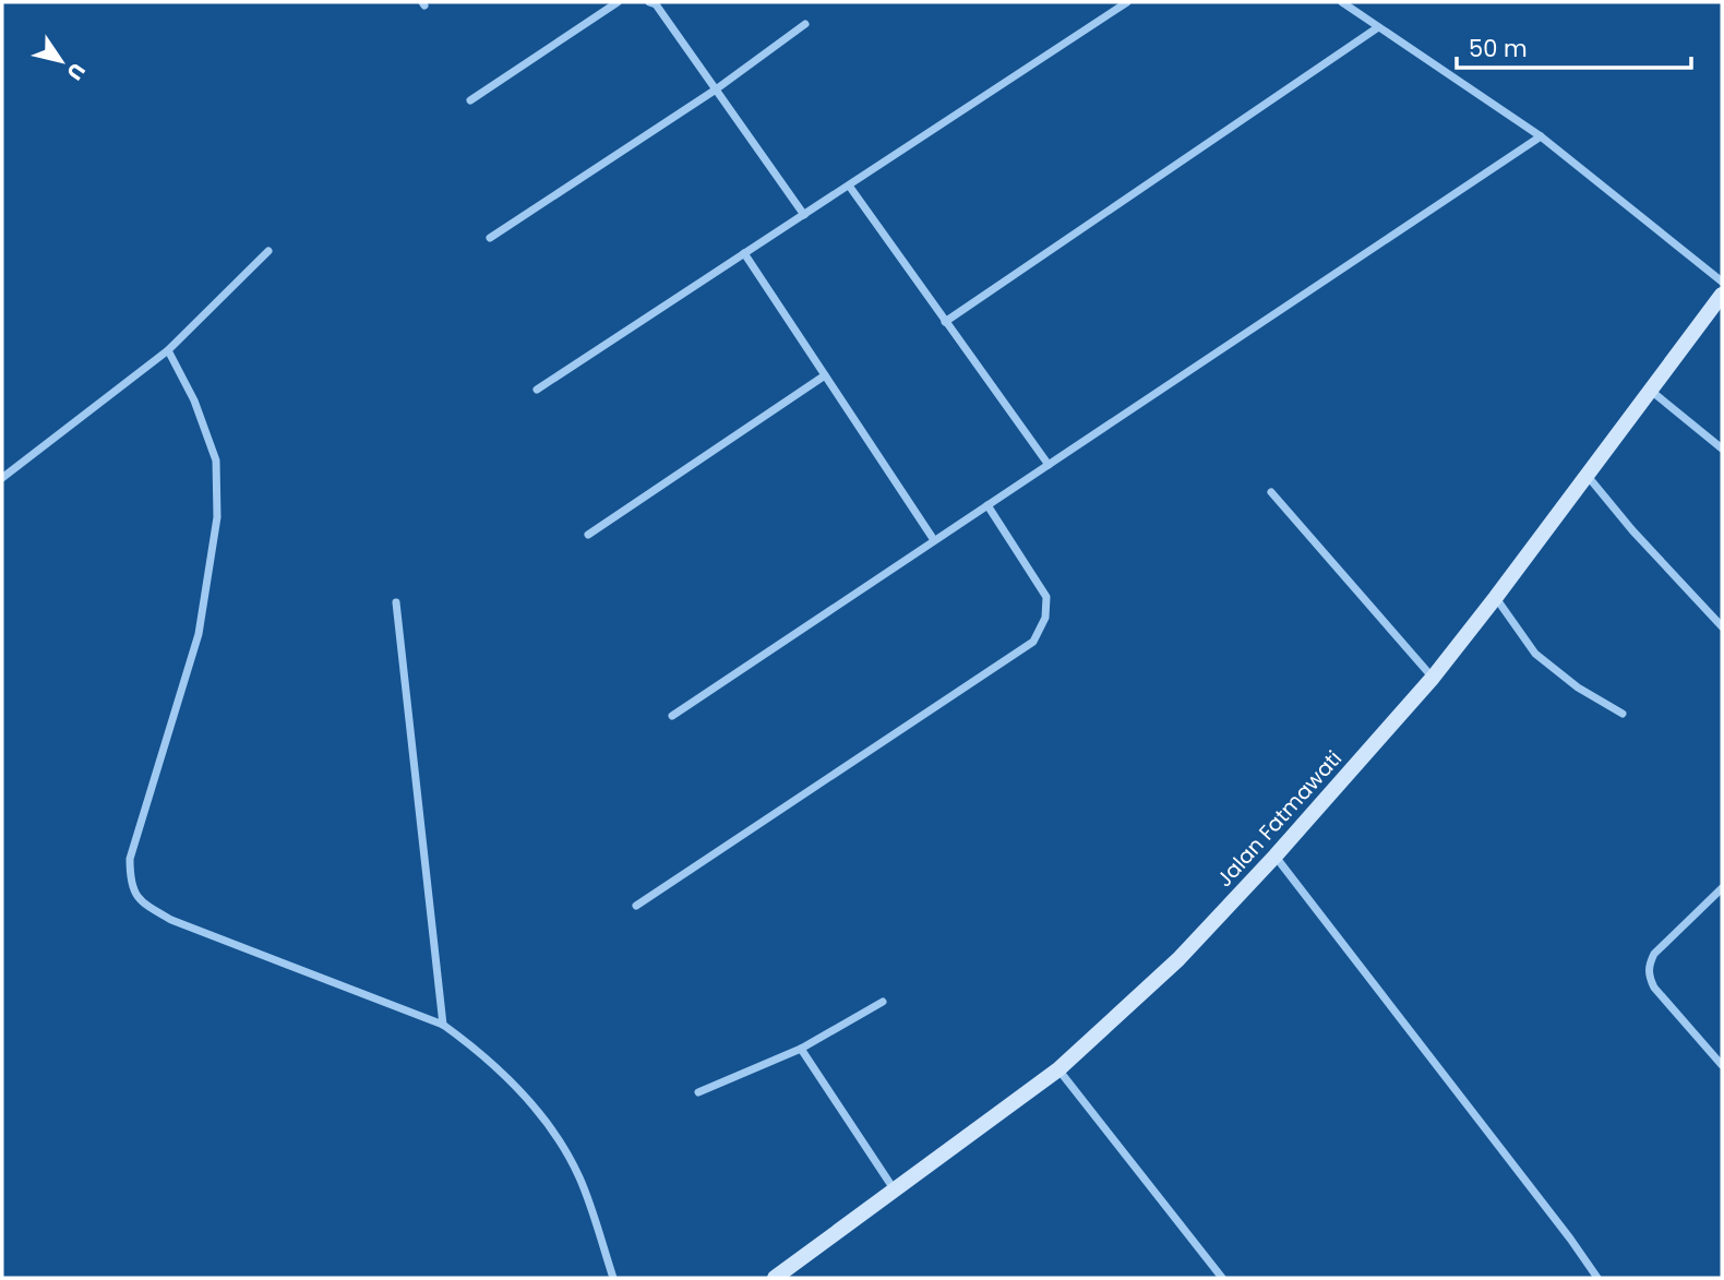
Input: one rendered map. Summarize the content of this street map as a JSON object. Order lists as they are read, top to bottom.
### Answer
{
  "streets": {
    "street": ["Jalan Fatmawati"]
  },
  "scale_bar": "50 m",
  "north": "bottom right"
}
